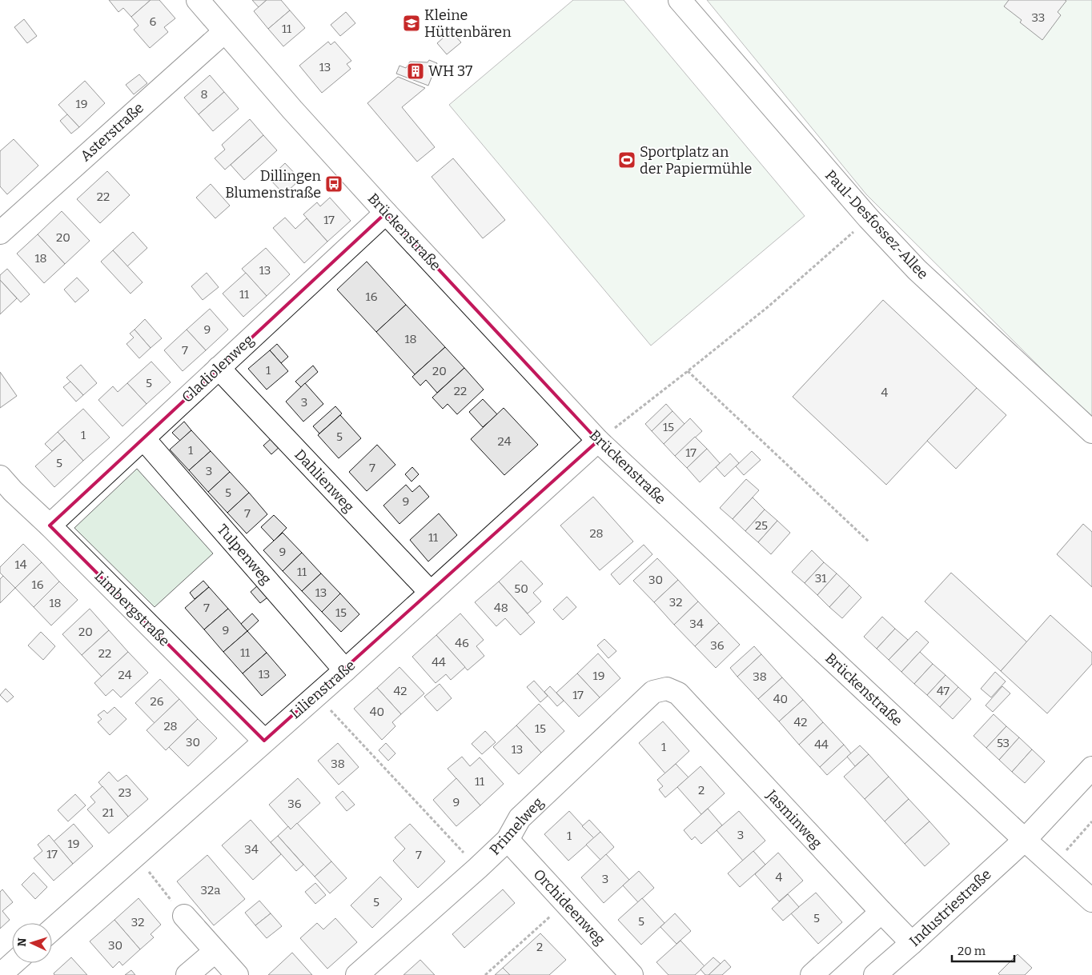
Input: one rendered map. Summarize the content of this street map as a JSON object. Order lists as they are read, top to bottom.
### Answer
{
  "streets": {
    "street": [
      "Asterstraße",
      "Paul-Desfossez-Allee",
      "Brückenstraße",
      "Gladiolenweg",
      "Dahlienweg",
      "Tulpenweg",
      "Limbergstraße",
      "Lilienstraße",
      "Jasminweg",
      "Primelweg",
      "Orchideenweg",
      "Industriestraße"
    ]
  },
  "crossings": [
    ["Asterstraße", "Brückenstraße"],
    ["Brückenstraße", "Gladiolenweg"],
    ["Brückenstraße", "Lilienstraße"],
    ["Brückenstraße", "Industriestraße"],
    ["Gladiolenweg", "Dahlienweg"],
    ["Gladiolenweg", "Tulpenweg"],
    ["Gladiolenweg", "Limbergstraße"],
    ["Dahlienweg", "Lilienstraße"],
    ["Tulpenweg", "Lilienstraße"],
    ["Limbergstraße", "Lilienstraße"],
    ["Jasminweg", "Primelweg"],
    ["Jasminweg", "Industriestraße"],
    ["Primelweg", "Orchideenweg"]
  ],
  "places": {
    "school or university": ["Kleine Hüttenbären"],
    "building": ["WH 37"],
    "sports": ["Sportplatz an der Papiermühle"],
    "bus stop": ["Dillingen Blumenstraße"]
  },
  "house_numbers": [
    "33",
    "6",
    "11",
    "13",
    "8",
    "19",
    "22",
    "17",
    "20",
    "18",
    "13",
    "11",
    "16",
    "9",
    "18",
    "7",
    "1",
    "20",
    "5",
    "22",
    "4",
    "3",
    "15",
    "1",
    "5",
    "24",
    "1",
    "17",
    "5",
    "7",
    "3",
    "5",
    "9",
    "7",
    "25",
    "28",
    "11",
    "9",
    "14",
    "11",
    "31",
    "30",
    "16",
    "50",
    "13",
    "32",
    "18",
    "7",
    "48",
    "15",
    "34",
    "9",
    "20",
    "46",
    "36",
    "11",
    "22",
    "44",
    "13",
    "24",
    "19",
    "38",
    "42",
    "47",
    "17",
    "40",
    "26",
    "40",
    "42",
    "28",
    "15",
    "30",
    "53",
    "44",
    "1",
    "13",
    "38",
    "11",
    "2",
    "23",
    "9",
    "36",
    "21",
    "3",
    "1",
    "19",
    "34",
    "17",
    "7",
    "4",
    "3",
    "32a",
    "5",
    "5",
    "5",
    "32",
    "30",
    "2"
  ],
  "scale_bar": "20 m",
  "north": "left"
}
